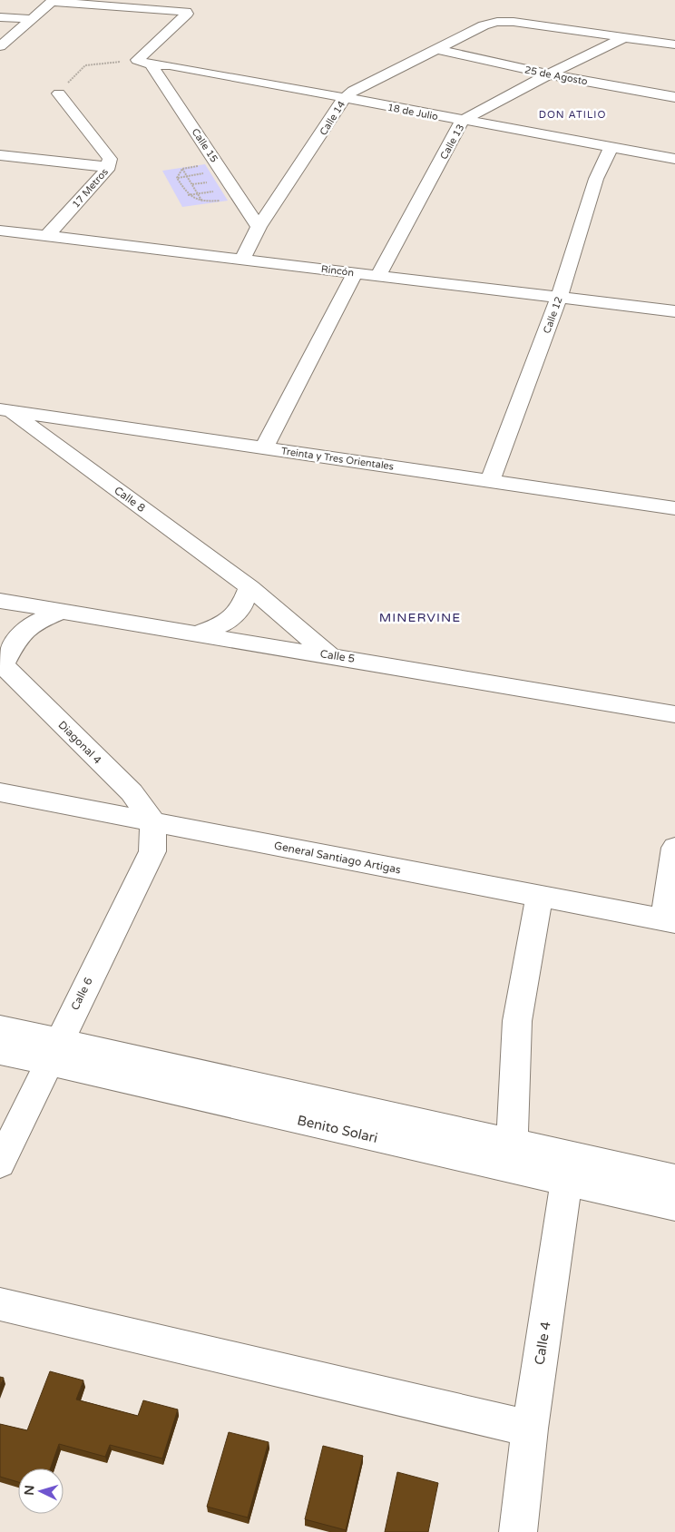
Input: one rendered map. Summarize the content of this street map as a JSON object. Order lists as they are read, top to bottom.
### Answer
{
  "streets": {
    "street": [
      "25 de Agosto",
      "18 de Julio",
      "Calle 14",
      "Calle 13",
      "Calle 15",
      "17 Metros",
      "Rincón",
      "Calle 12",
      "Treinta y Tres Orientales",
      "Calle 8",
      "Calle 5",
      "Diagonal 4",
      "General Santiago Artigas",
      "Calle 6",
      "Benito Solari",
      "Calle 4"
    ]
  },
  "crossings": [
    ["25 de Agosto", "Calle 14"],
    ["25 de Agosto", "Calle 13"],
    ["18 de Julio", "Calle 14"],
    ["18 de Julio", "Calle 13"],
    ["18 de Julio", "Calle 15"],
    ["18 de Julio", "Calle 12"],
    ["Calle 14", "Calle 13"],
    ["Calle 14", "Calle 15"],
    ["Calle 14", "Rincón"],
    ["Calle 13", "Rincón"],
    ["17 Metros", "Rincón"],
    ["Rincón", "Calle 12"],
    ["Calle 12", "Treinta y Tres Orientales"],
    ["Treinta y Tres Orientales", "Calle 8"],
    ["Calle 8", "Calle 5"],
    ["Calle 5", "Diagonal 4"],
    ["Diagonal 4", "General Santiago Artigas"],
    ["Diagonal 4", "Calle 6"],
    ["General Santiago Artigas", "Calle 6"],
    ["Calle 6", "Benito Solari"],
    ["Benito Solari", "Calle 4"]
  ],
  "districts": ["DON ATILIO", "MINERVINE"],
  "north": "left"
}
